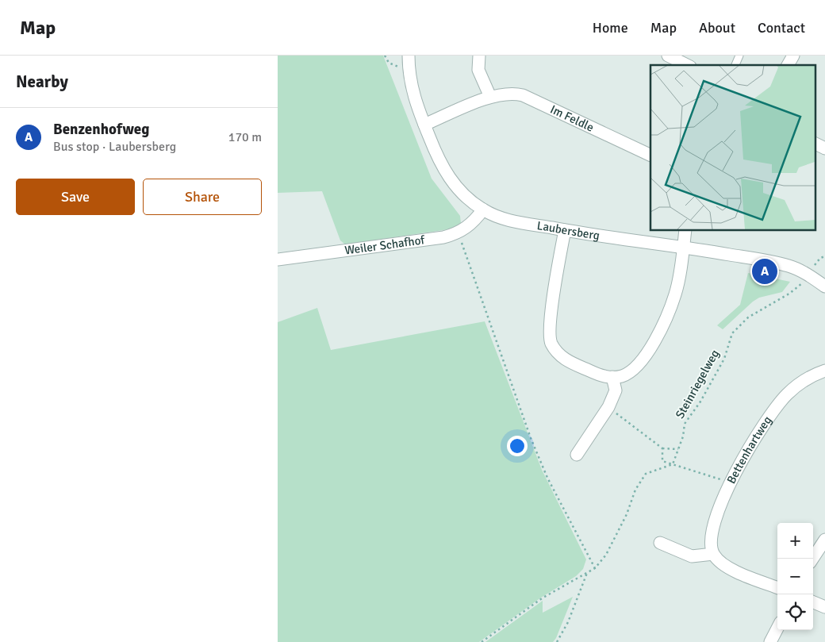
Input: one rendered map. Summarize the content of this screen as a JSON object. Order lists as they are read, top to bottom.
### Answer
{
  "streets": {
    "street": [
      "Im Feldle",
      "Laubersberg",
      "Weiler Schafhof",
      "Bettenhartweg"
    ],
    "path": ["Steinriegelweg"]
  },
  "crossings": [
    ["Im Feldle", "Laubersberg"],
    ["Laubersberg", "Weiler Schafhof"],
    ["Laubersberg", "Steinriegelweg"]
  ],
  "page": {
    "header": "Map",
    "nav": [
      "Home",
      "Map",
      "About",
      "Contact"
    ],
    "heading": "Nearby",
    "list": [
      {
        "mark": "A",
        "name": "Benzenhofweg",
        "note": "Bus stop · Laubersberg",
        "value": "170 m"
      }
    ],
    "buttons": ["Save", "Share"],
    "pins": "A",
    "map_buttons": ["+", "−"]
  }
}
